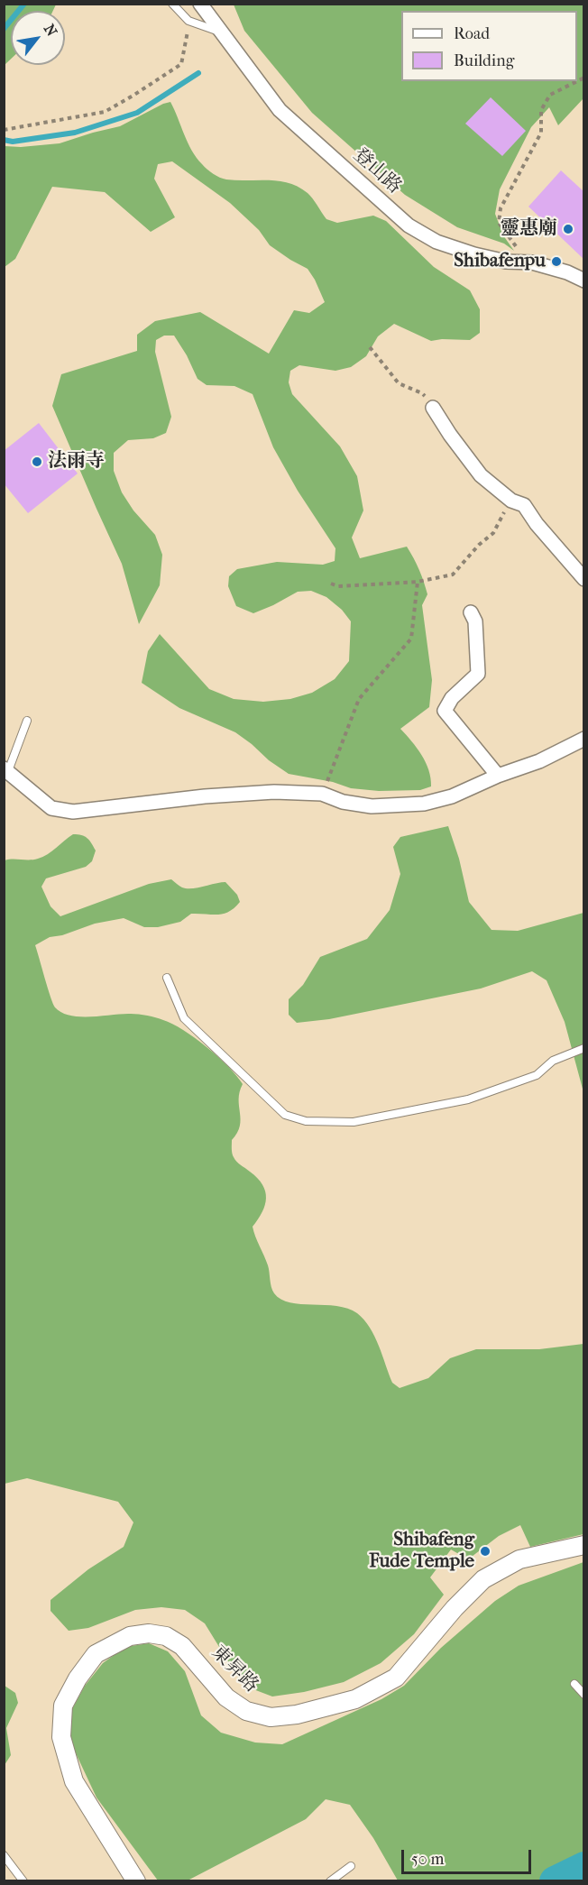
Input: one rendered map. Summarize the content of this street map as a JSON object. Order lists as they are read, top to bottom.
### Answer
{
  "streets": {
    "street": ["登山路", "東昇路"]
  },
  "places": [
    "靈惠廟",
    "Shibafenpu",
    "法雨寺",
    "Shibafeng Fude Temple"
  ],
  "legend": ["Road", "Building"],
  "scale_bar": "50 m",
  "north": "top right"
}
